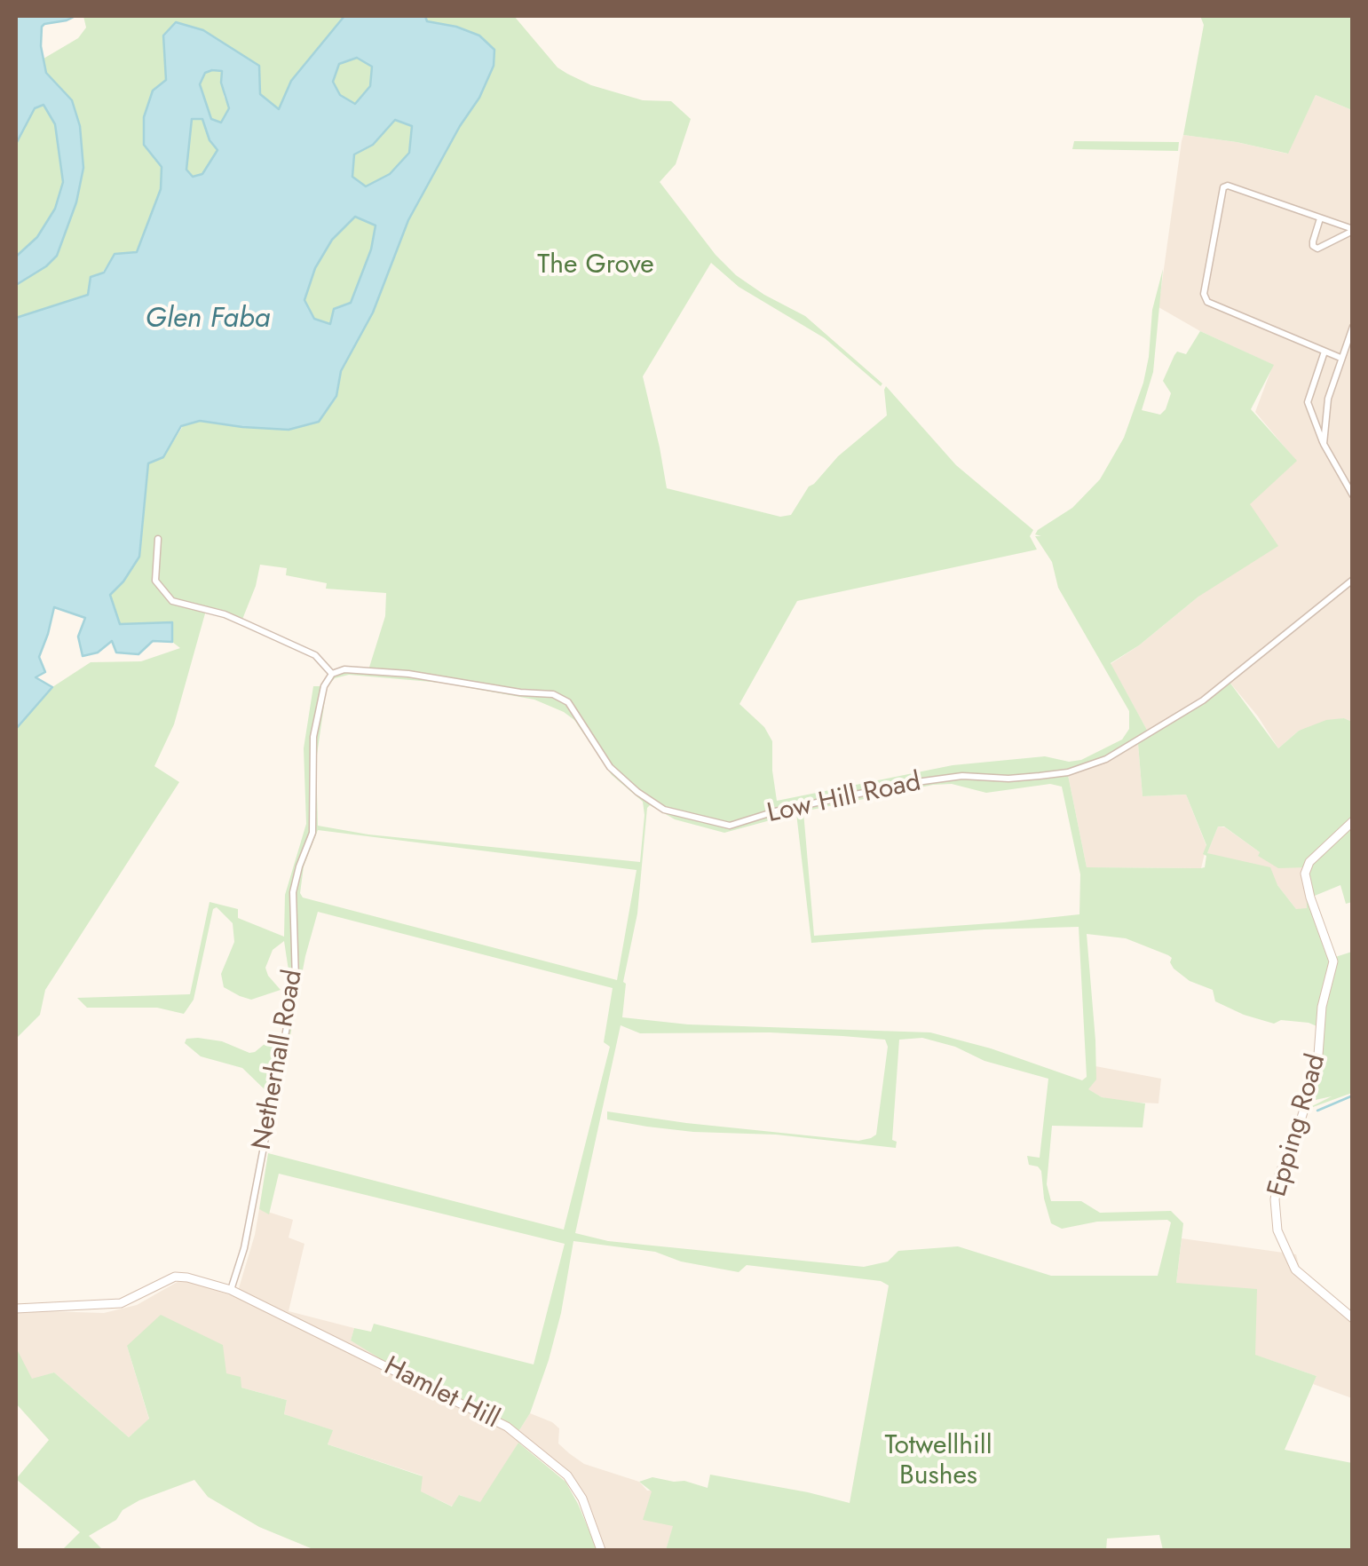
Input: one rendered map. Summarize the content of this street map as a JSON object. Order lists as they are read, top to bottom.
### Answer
{
  "streets": {
    "street": [
      "Low Hill Road",
      "Netherhall Road",
      "Epping Road",
      "Hamlet Hill"
    ]
  },
  "crossings": [
    ["Low Hill Road", "Netherhall Road"],
    ["Netherhall Road", "Hamlet Hill"]
  ],
  "water": ["Glen Faba"],
  "parks": ["The Grove", "Totwellhill Bushes"]
}
